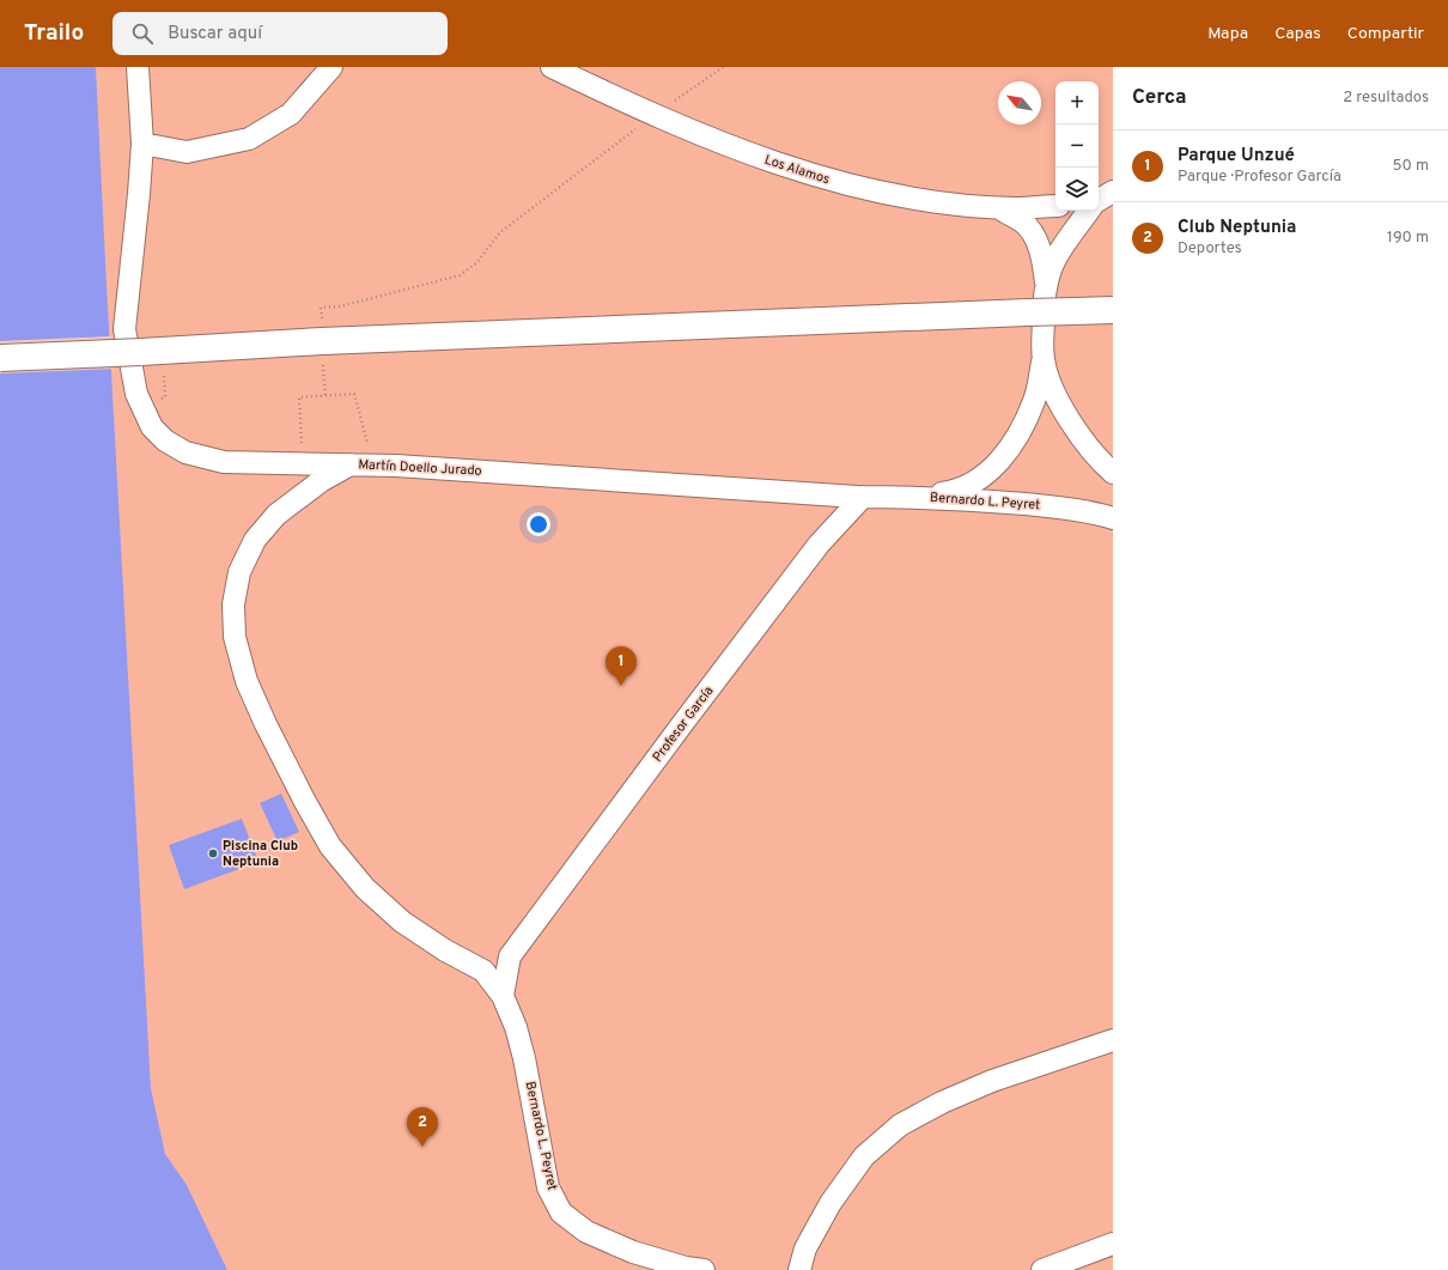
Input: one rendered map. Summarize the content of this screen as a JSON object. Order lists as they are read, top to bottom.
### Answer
{
  "streets": {
    "street": [
      "Los Alamos",
      "Martín Doello Jurado",
      "Bernardo L. Peyret",
      "Profesor García"
    ]
  },
  "crossings": [
    ["Martín Doello Jurado", "Bernardo L. Peyret"],
    ["Martín Doello Jurado", "Profesor García"],
    ["Bernardo L. Peyret", "Profesor García"]
  ],
  "places": ["Piscina Club Neptunia"],
  "north": "top left",
  "page": {
    "header": "Trailo",
    "search": "Buscar aquí",
    "nav": ["Mapa", "Capas", "Compartir"],
    "heading": ["Cerca", "2 resultados"],
    "map_buttons": ["+", "−"],
    "list": [
      {
        "mark": "1",
        "name": "Parque Unzué",
        "note": "Parque · Profesor García",
        "value": "50 m"
      },
      {
        "mark": "2",
        "name": "Club Neptunia",
        "note": "Deportes",
        "value": "190 m"
      }
    ],
    "pins": ["1", "2"]
  }
}
